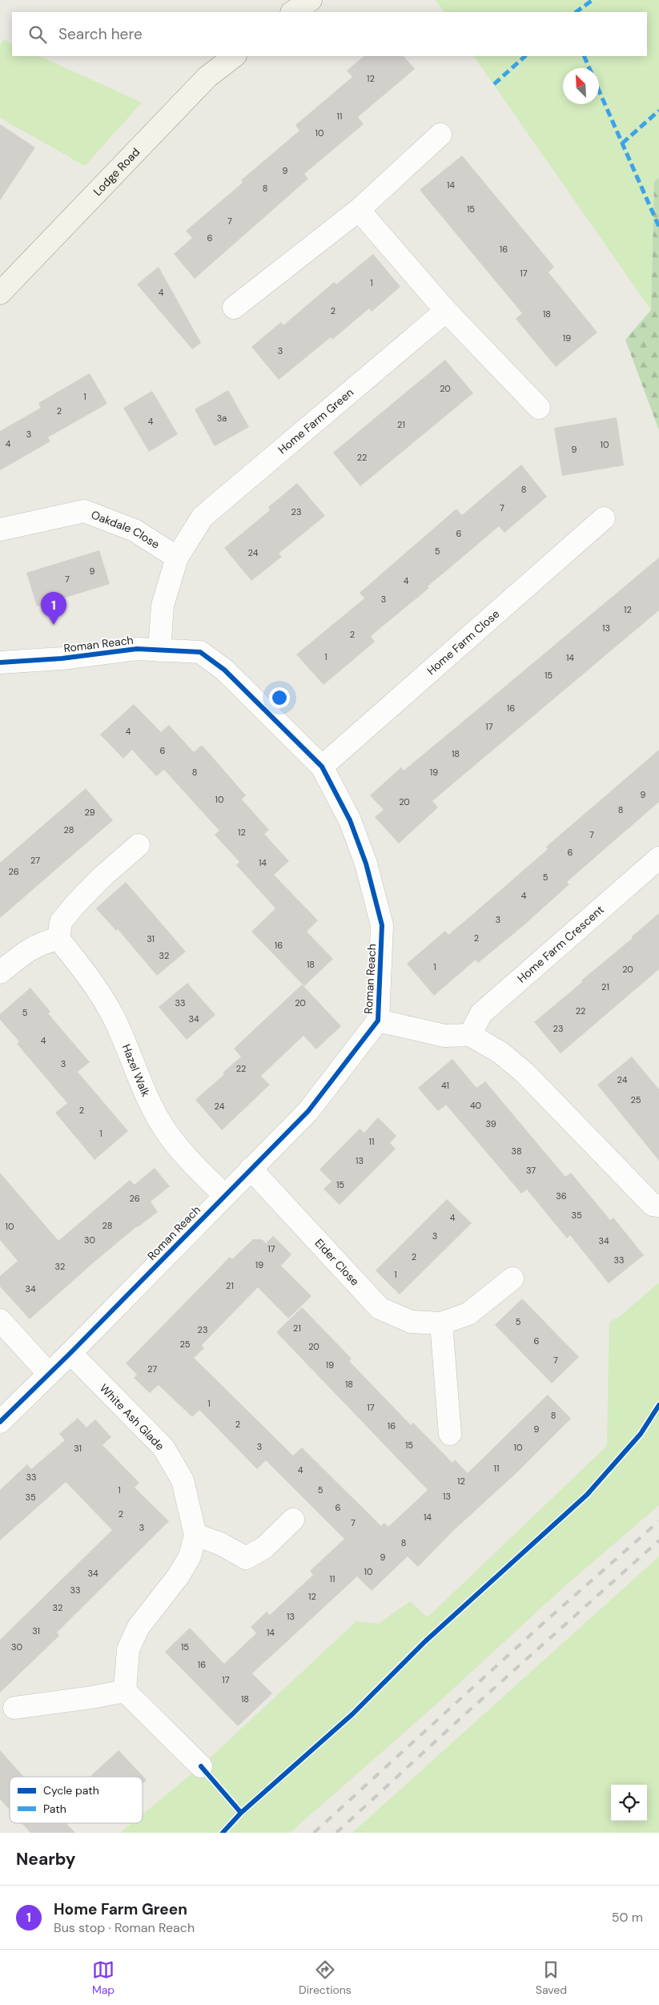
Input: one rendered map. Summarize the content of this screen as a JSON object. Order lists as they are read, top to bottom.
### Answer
{
  "streets": {
    "street": [
      "Lodge Road",
      "Home Farm Green",
      "Oakdale Close",
      "Home Farm Close",
      "Roman Reach",
      "Home Farm Crescent",
      "Hazel Walk",
      "Elder Close",
      "White Ash Glade"
    ]
  },
  "crossings": [
    ["Home Farm Green", "Oakdale Close"],
    ["Home Farm Green", "Roman Reach"],
    ["Home Farm Close", "Roman Reach"],
    ["Roman Reach", "Hazel Walk"],
    ["Roman Reach", "Elder Close"],
    ["Roman Reach", "White Ash Glade"]
  ],
  "house_numbers": [
    "12",
    "11",
    "10",
    "9",
    "14",
    "8",
    "15",
    "7",
    "6",
    "16",
    "17",
    "1",
    "4",
    "2",
    "18",
    "19",
    "3",
    "20",
    "1",
    "2",
    "3a",
    "4",
    "21",
    "3",
    "4",
    "10",
    "9",
    "22",
    "8",
    "7",
    "23",
    "6",
    "5",
    "24",
    "9",
    "7",
    "4",
    "3",
    "12",
    "13",
    "2",
    "1",
    "14",
    "15",
    "16",
    "17",
    "4",
    "6",
    "18",
    "8",
    "19",
    "9",
    "10",
    "20",
    "8",
    "29",
    "28",
    "12",
    "7",
    "6",
    "27",
    "14",
    "26",
    "5",
    "4",
    "3",
    "2",
    "31",
    "16",
    "32",
    "18",
    "1",
    "20",
    "21",
    "33",
    "20",
    "22",
    "5",
    "34",
    "23",
    "4",
    "3",
    "22",
    "24",
    "41",
    "25",
    "40",
    "24",
    "2",
    "39",
    "1",
    "11",
    "38",
    "13",
    "37",
    "15",
    "36",
    "26",
    "35",
    "4",
    "28",
    "10",
    "3",
    "30",
    "34",
    "17",
    "2",
    "33",
    "19",
    "32",
    "1",
    "21",
    "34",
    "5",
    "21",
    "23",
    "6",
    "25",
    "20",
    "7",
    "19",
    "27",
    "18",
    "1",
    "17",
    "8",
    "2",
    "16",
    "9",
    "15",
    "3",
    "10",
    "31",
    "11",
    "4",
    "33",
    "12",
    "1",
    "5",
    "13",
    "35",
    "6",
    "2",
    "14",
    "7",
    "3",
    "8",
    "9",
    "10",
    "34",
    "11",
    "33",
    "12",
    "32",
    "13",
    "31",
    "14",
    "30",
    "15",
    "16",
    "17",
    "18"
  ],
  "legend": ["Cycle path", "Path"],
  "north": "top left",
  "page": {
    "search": "Search here",
    "pins": "1",
    "heading": "Nearby",
    "list": [
      {
        "mark": "1",
        "name": "Home Farm Green",
        "note": "Bus stop · Roman Reach",
        "value": "50 m"
      }
    ],
    "nav": ["Map", "Directions", "Saved"]
  }
}
